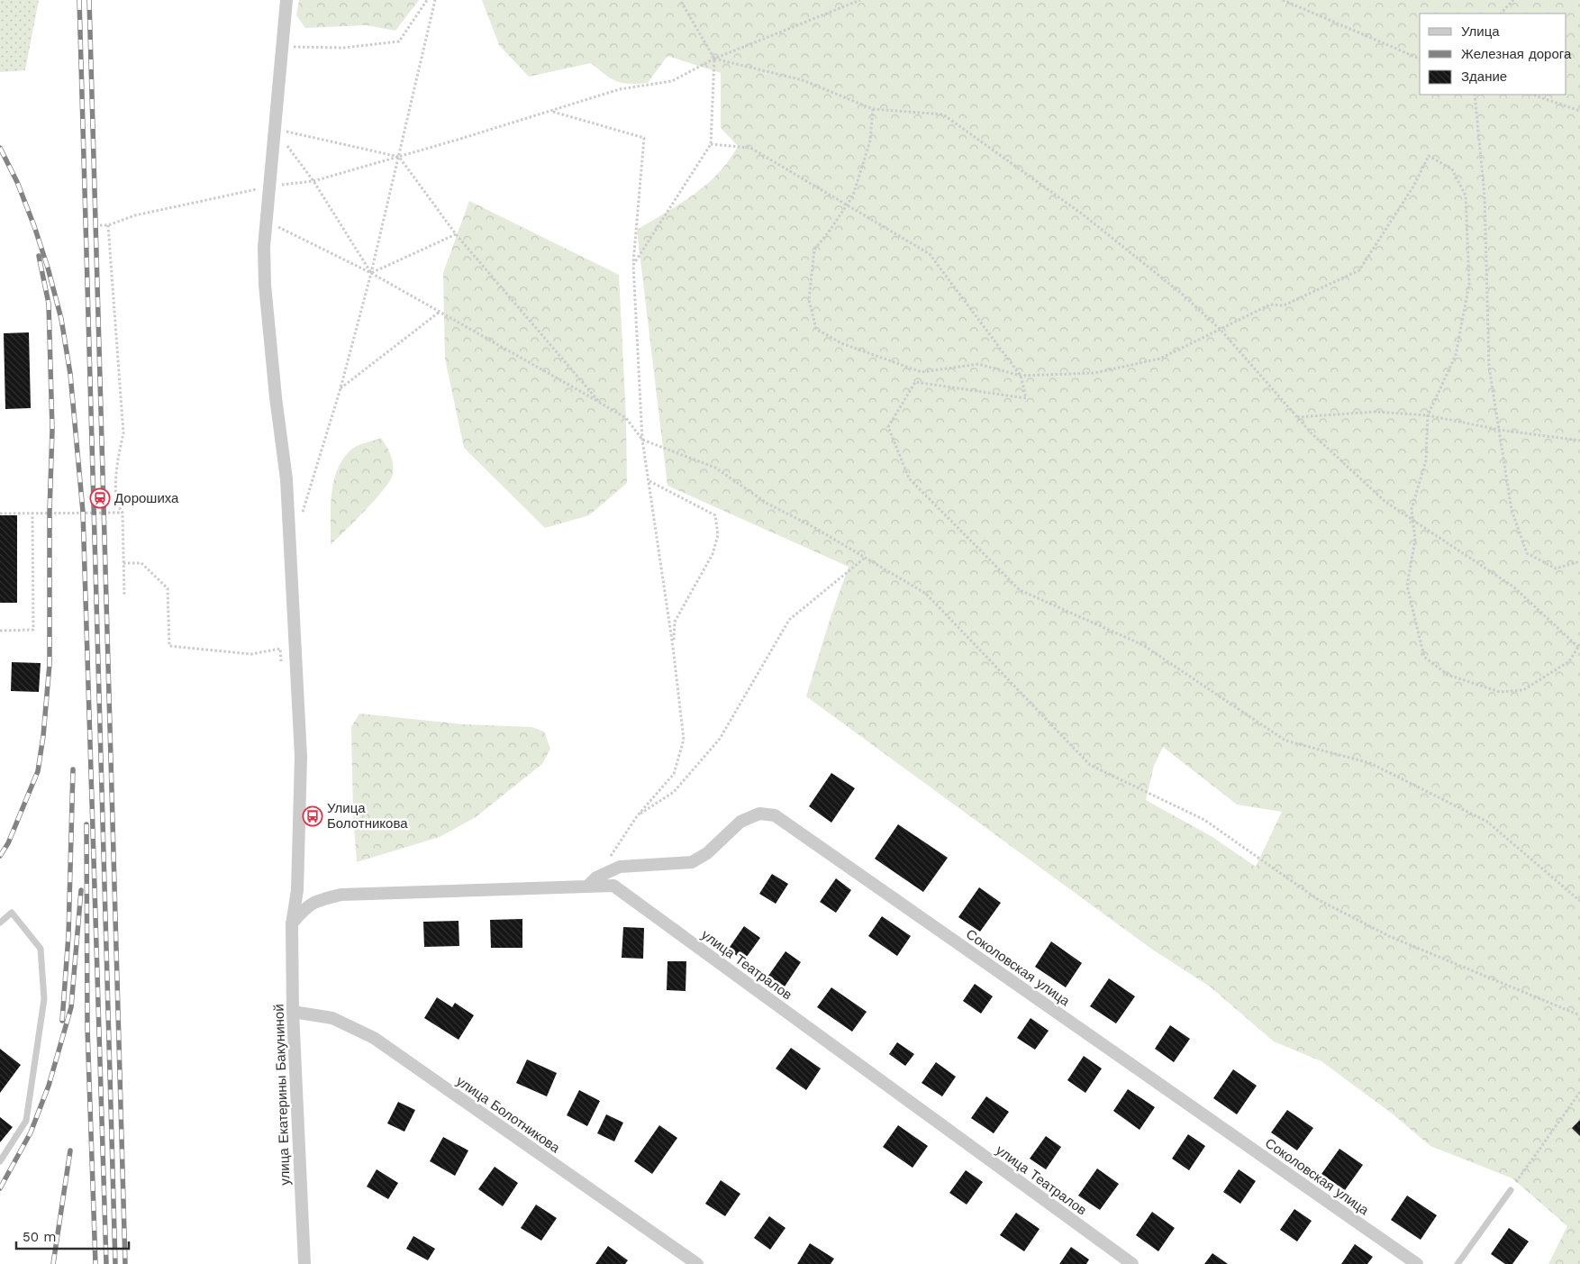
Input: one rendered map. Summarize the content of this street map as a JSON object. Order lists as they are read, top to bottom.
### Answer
{
  "streets": {
    "street": [
      "улица Театралов",
      "Соколовская улица",
      "улица Екатерины Бакуниной",
      "улица Болотникова"
    ]
  },
  "crossings": [
    ["улица Театралов", "Соколовская улица"],
    ["улица Театралов", "улица Екатерины Бакуниной"],
    ["улица Екатерины Бакуниной", "улица Болотникова"]
  ],
  "places": {
    "station": ["Дорошиха"],
    "bus stop": ["Улица Болотникова"]
  },
  "legend": ["Улица", "Железная дорога", "Здание"],
  "scale_bar": "50 m"
}
